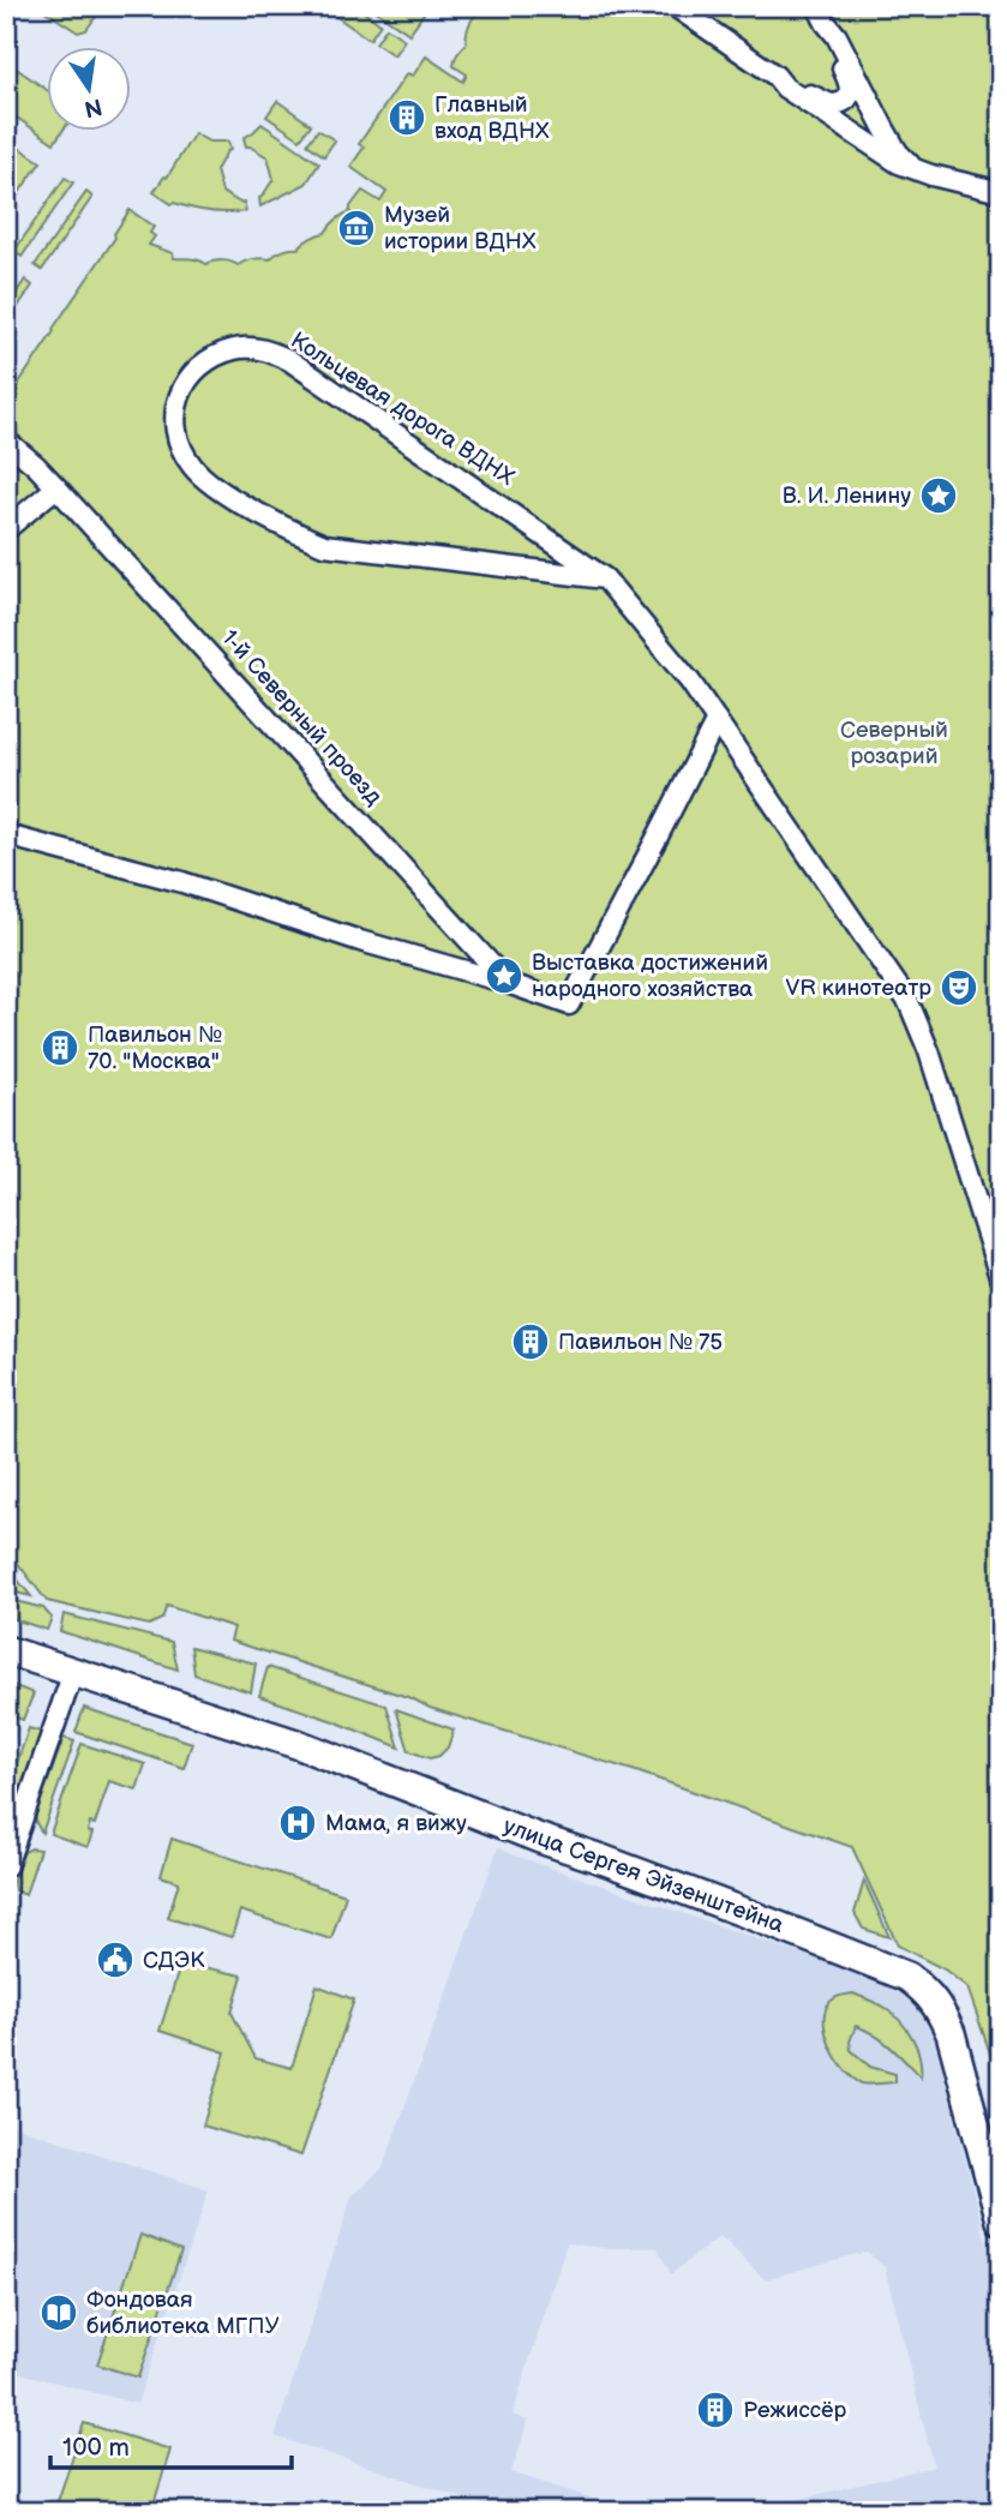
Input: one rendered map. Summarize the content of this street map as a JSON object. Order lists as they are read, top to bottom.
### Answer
{
  "streets": {
    "main road": ["улица Сергея Эйзенштейна"],
    "street": ["Кольцевая дорога ВДНХ", "1-й Северный проезд"]
  },
  "parks": ["Северный розарий"],
  "places": {
    "building": [
      "Главный вход ВДНХ",
      "Павильон № 70. \"Москва\"",
      "Павильон № 75",
      "Режиссёр"
    ],
    "museum": ["Музей истории ВДНХ"],
    "place": ["В. И. Ленину", "Выставка достижений народного хозяйства"],
    "theatre": ["VR кинотеатр"],
    "hospital": ["Мама, я вижу"],
    "public building": ["СДЭК"],
    "library": ["Фондовая библиотека МГПУ"]
  },
  "scale_bar": "100 m",
  "north": "bottom"
}
